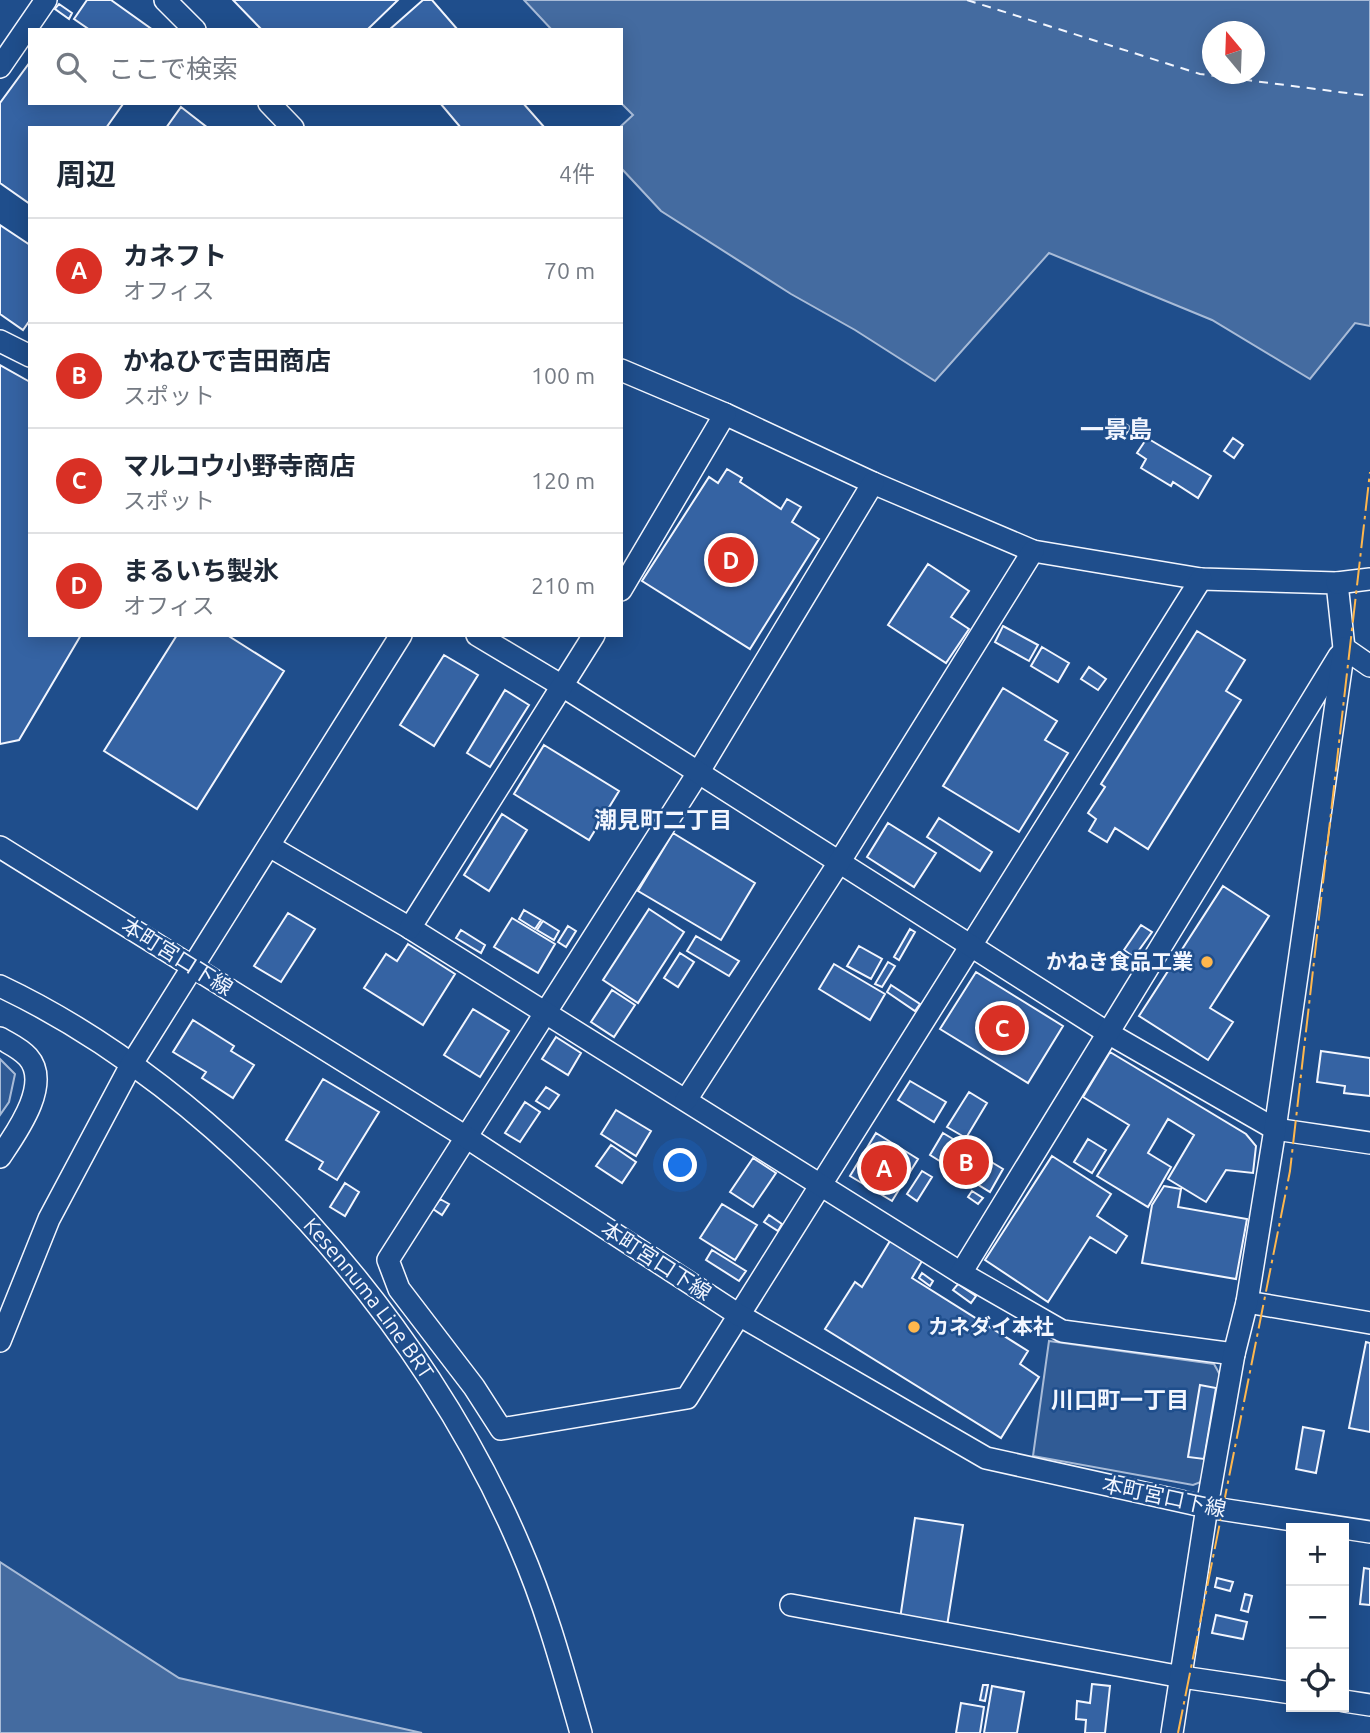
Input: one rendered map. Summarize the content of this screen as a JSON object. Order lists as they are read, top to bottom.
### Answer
{
  "streets": {
    "street": ["本町宮口下線", "Kesennuma Line BRT"]
  },
  "districts": ["一景島", "潮見町二丁目", "川口町一丁目"],
  "places": ["かねき食品工業", "カネダイ本社"],
  "north": "top",
  "page": {
    "search": "ここで検索",
    "heading": ["周辺", "4件"],
    "list": [
      {
        "mark": "A",
        "name": "カネフト",
        "note": "オフィス",
        "value": "70 m"
      },
      {
        "mark": "B",
        "name": "かねひで吉田商店",
        "note": "スポット",
        "value": "100 m"
      },
      {
        "mark": "C",
        "name": "マルコウ小野寺商店",
        "note": "スポット",
        "value": "120 m"
      },
      {
        "mark": "D",
        "name": "まるいち製氷",
        "note": "オフィス",
        "value": "210 m"
      }
    ],
    "pins": [
      "D",
      "C",
      "B",
      "A"
    ],
    "map_buttons": ["+", "−"]
  }
}
